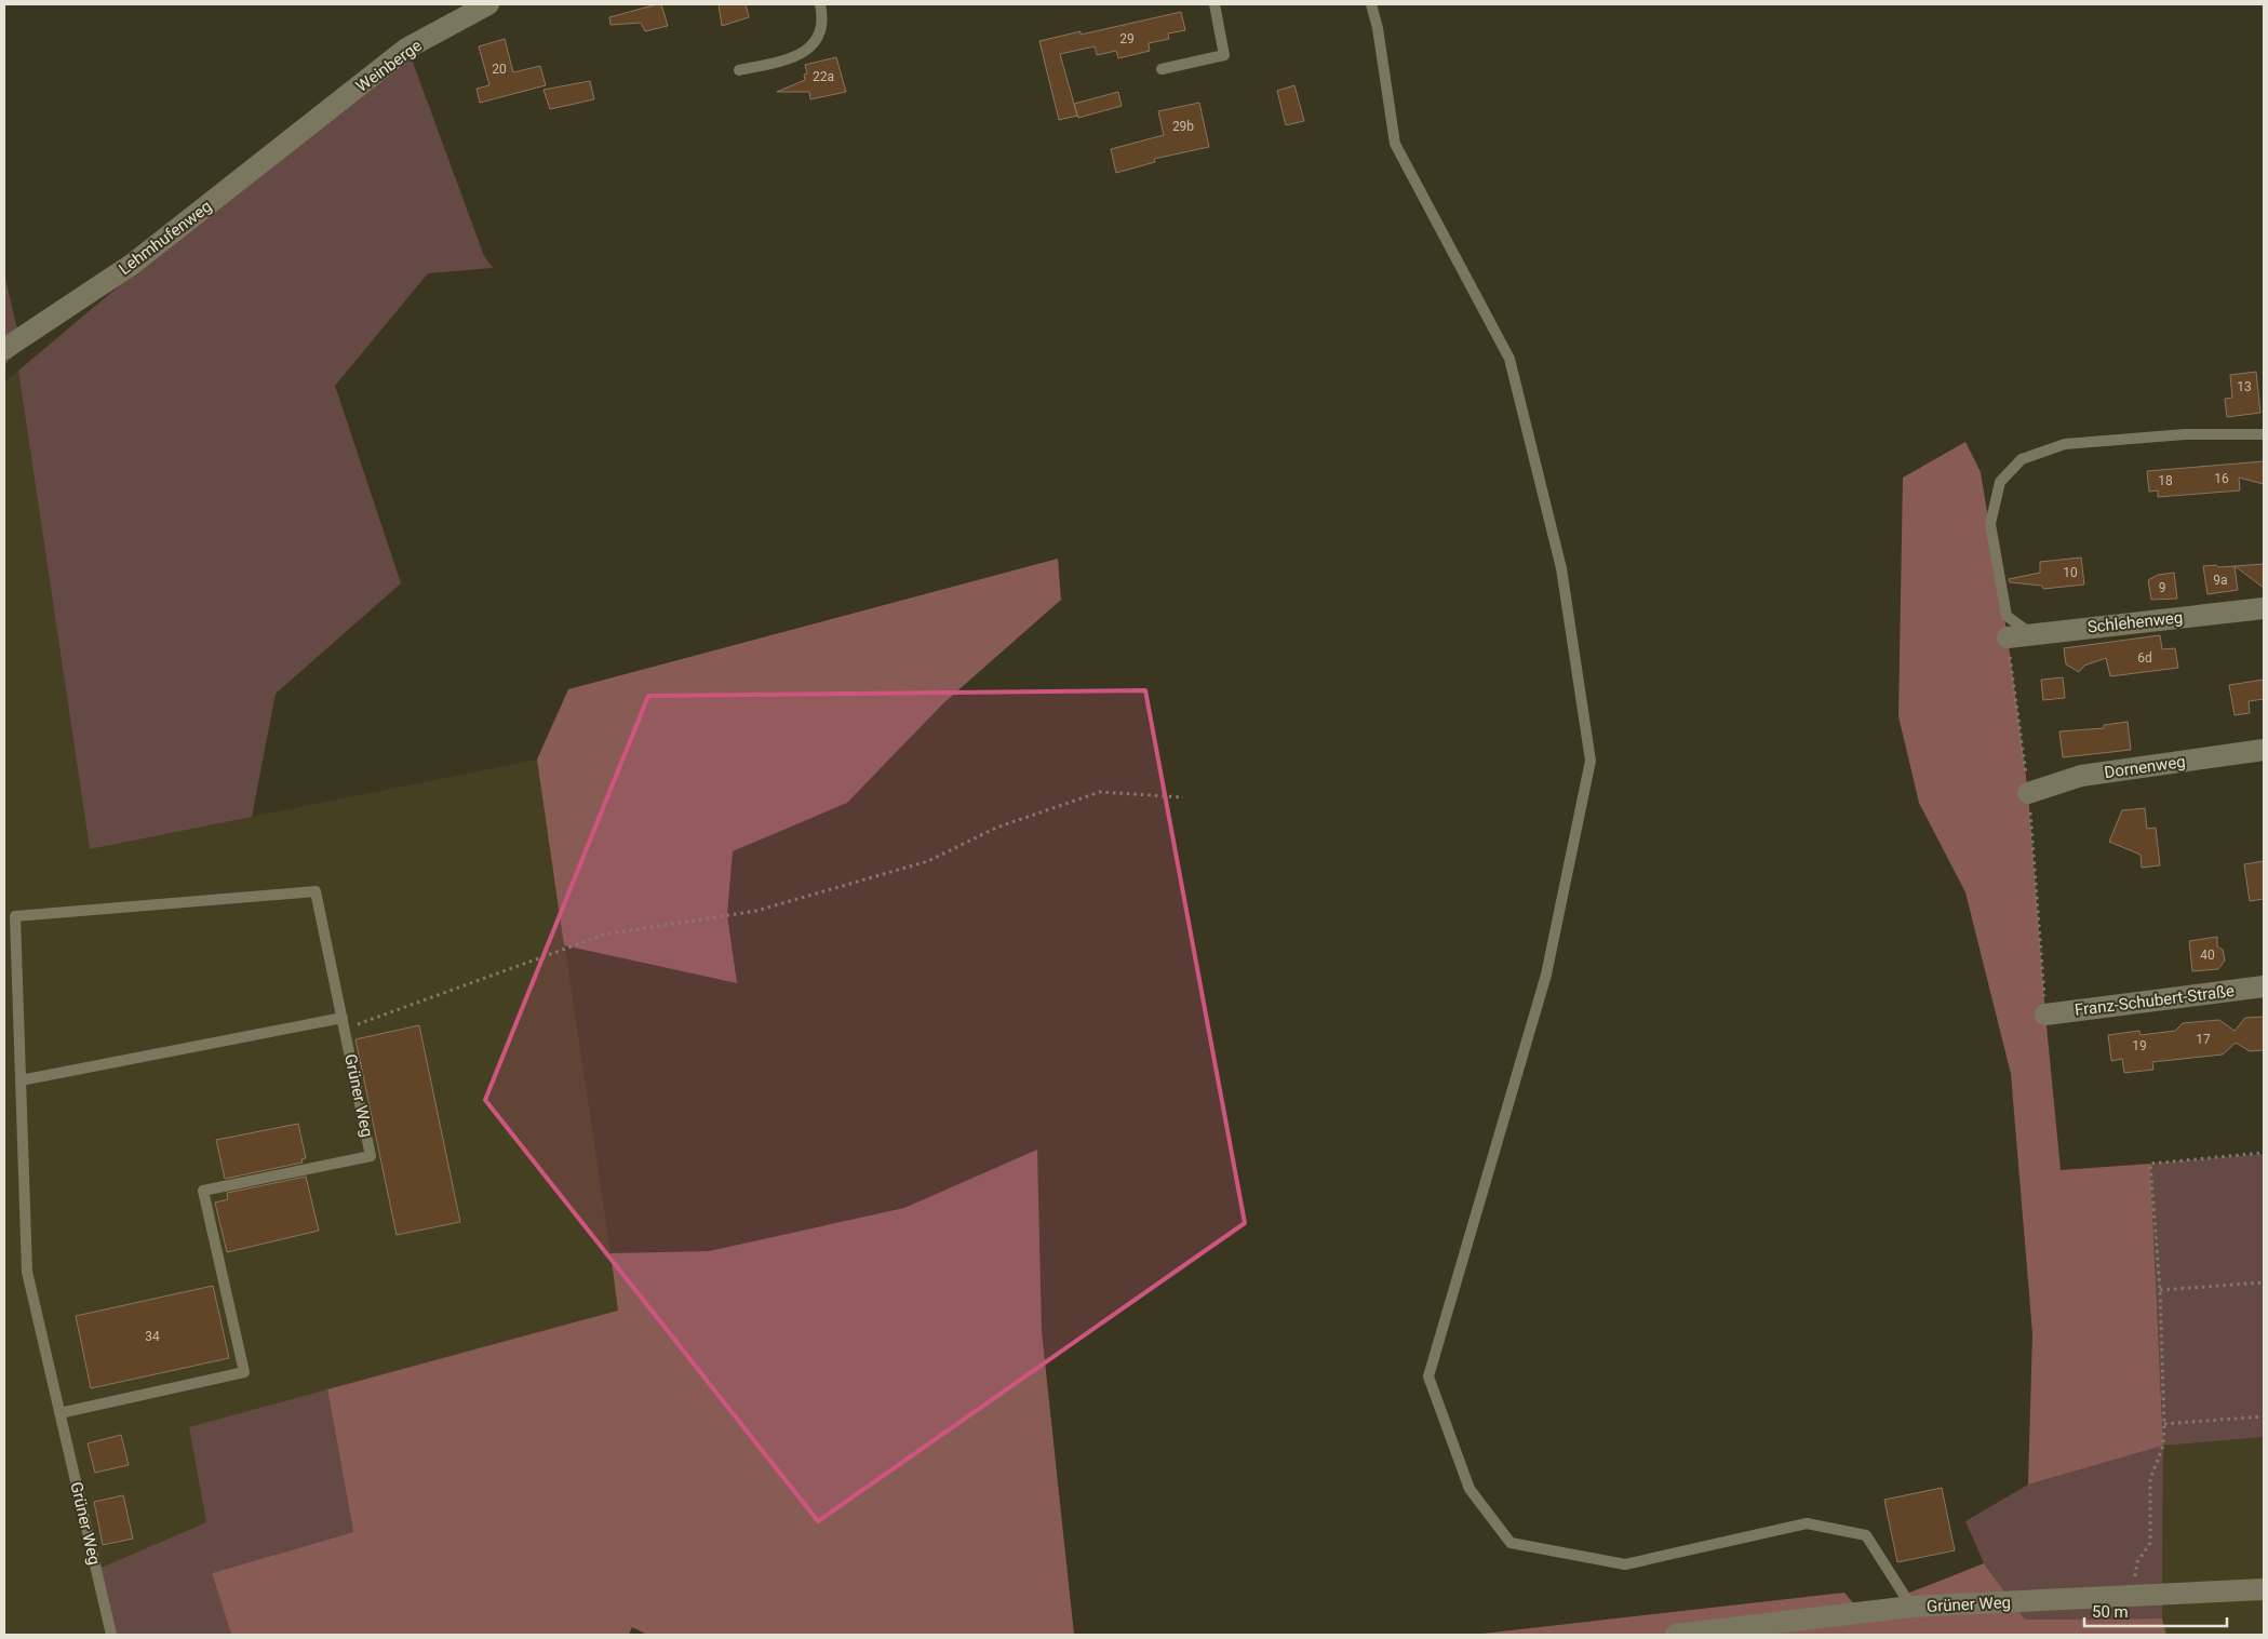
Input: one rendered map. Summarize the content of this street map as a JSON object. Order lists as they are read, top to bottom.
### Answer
{
  "streets": {
    "street": [
      "Weinberge",
      "Lehmhufenweg",
      "Schlehenweg",
      "Dornenweg",
      "Franz-Schubert-Straße",
      "Grüner Weg"
    ]
  },
  "crossings": [
    ["Weinberge", "Lehmhufenweg"]
  ],
  "house_numbers": [
    "29",
    "20",
    "22a",
    "29b",
    "13",
    "16",
    "18",
    "10",
    "9a",
    "9",
    "6d",
    "40",
    "17",
    "19",
    "34"
  ],
  "scale_bar": "50 m"
}
